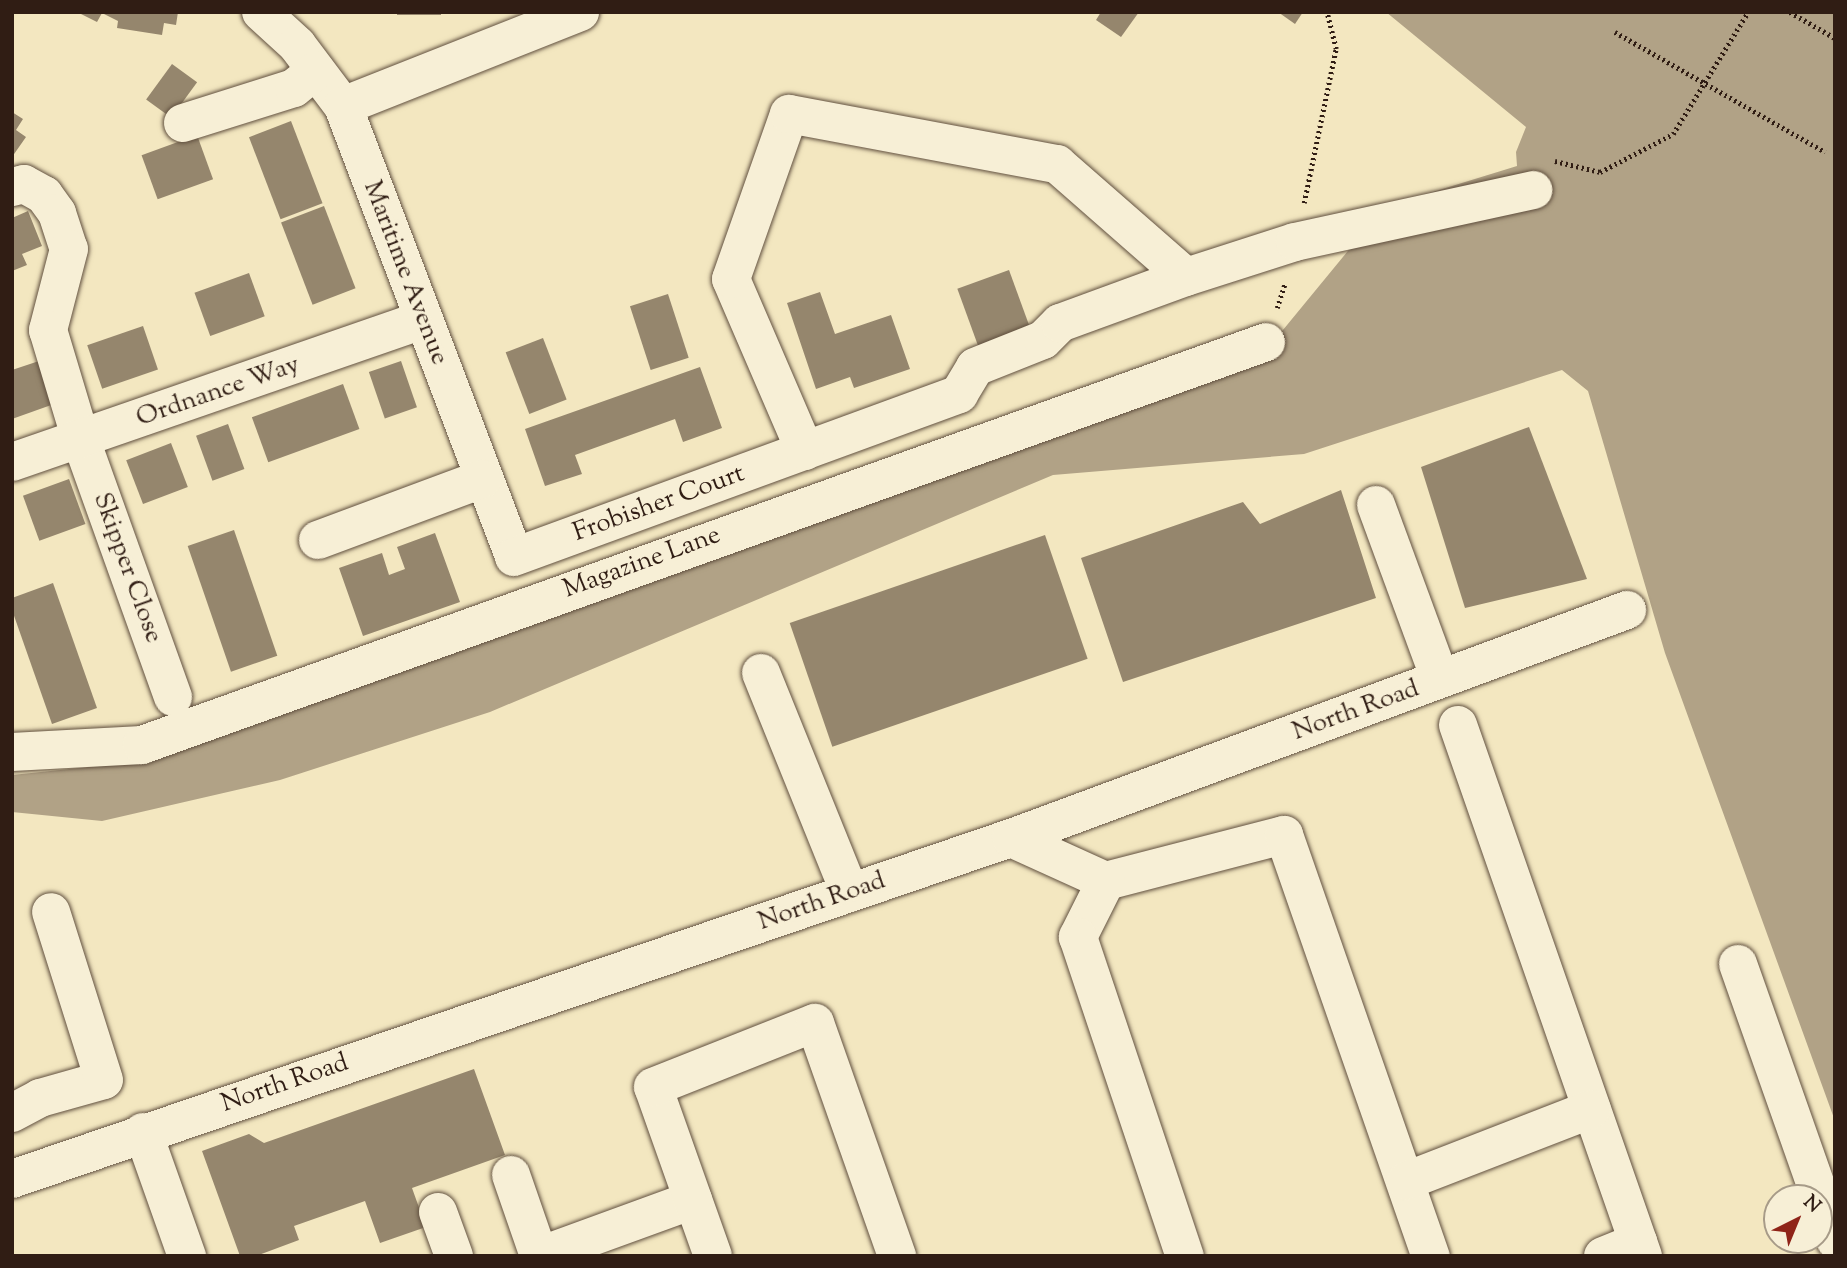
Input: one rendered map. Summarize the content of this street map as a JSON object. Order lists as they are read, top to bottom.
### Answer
{
  "streets": {
    "street": [
      "Maritime Avenue",
      "Ordnance Way",
      "Frobisher Court",
      "Magazine Lane",
      "Skipper Close",
      "North Road"
    ]
  },
  "crossings": [
    ["Maritime Avenue", "Ordnance Way"],
    ["Maritime Avenue", "Frobisher Court"],
    ["Ordnance Way", "Skipper Close"]
  ],
  "north": "top right"
}
